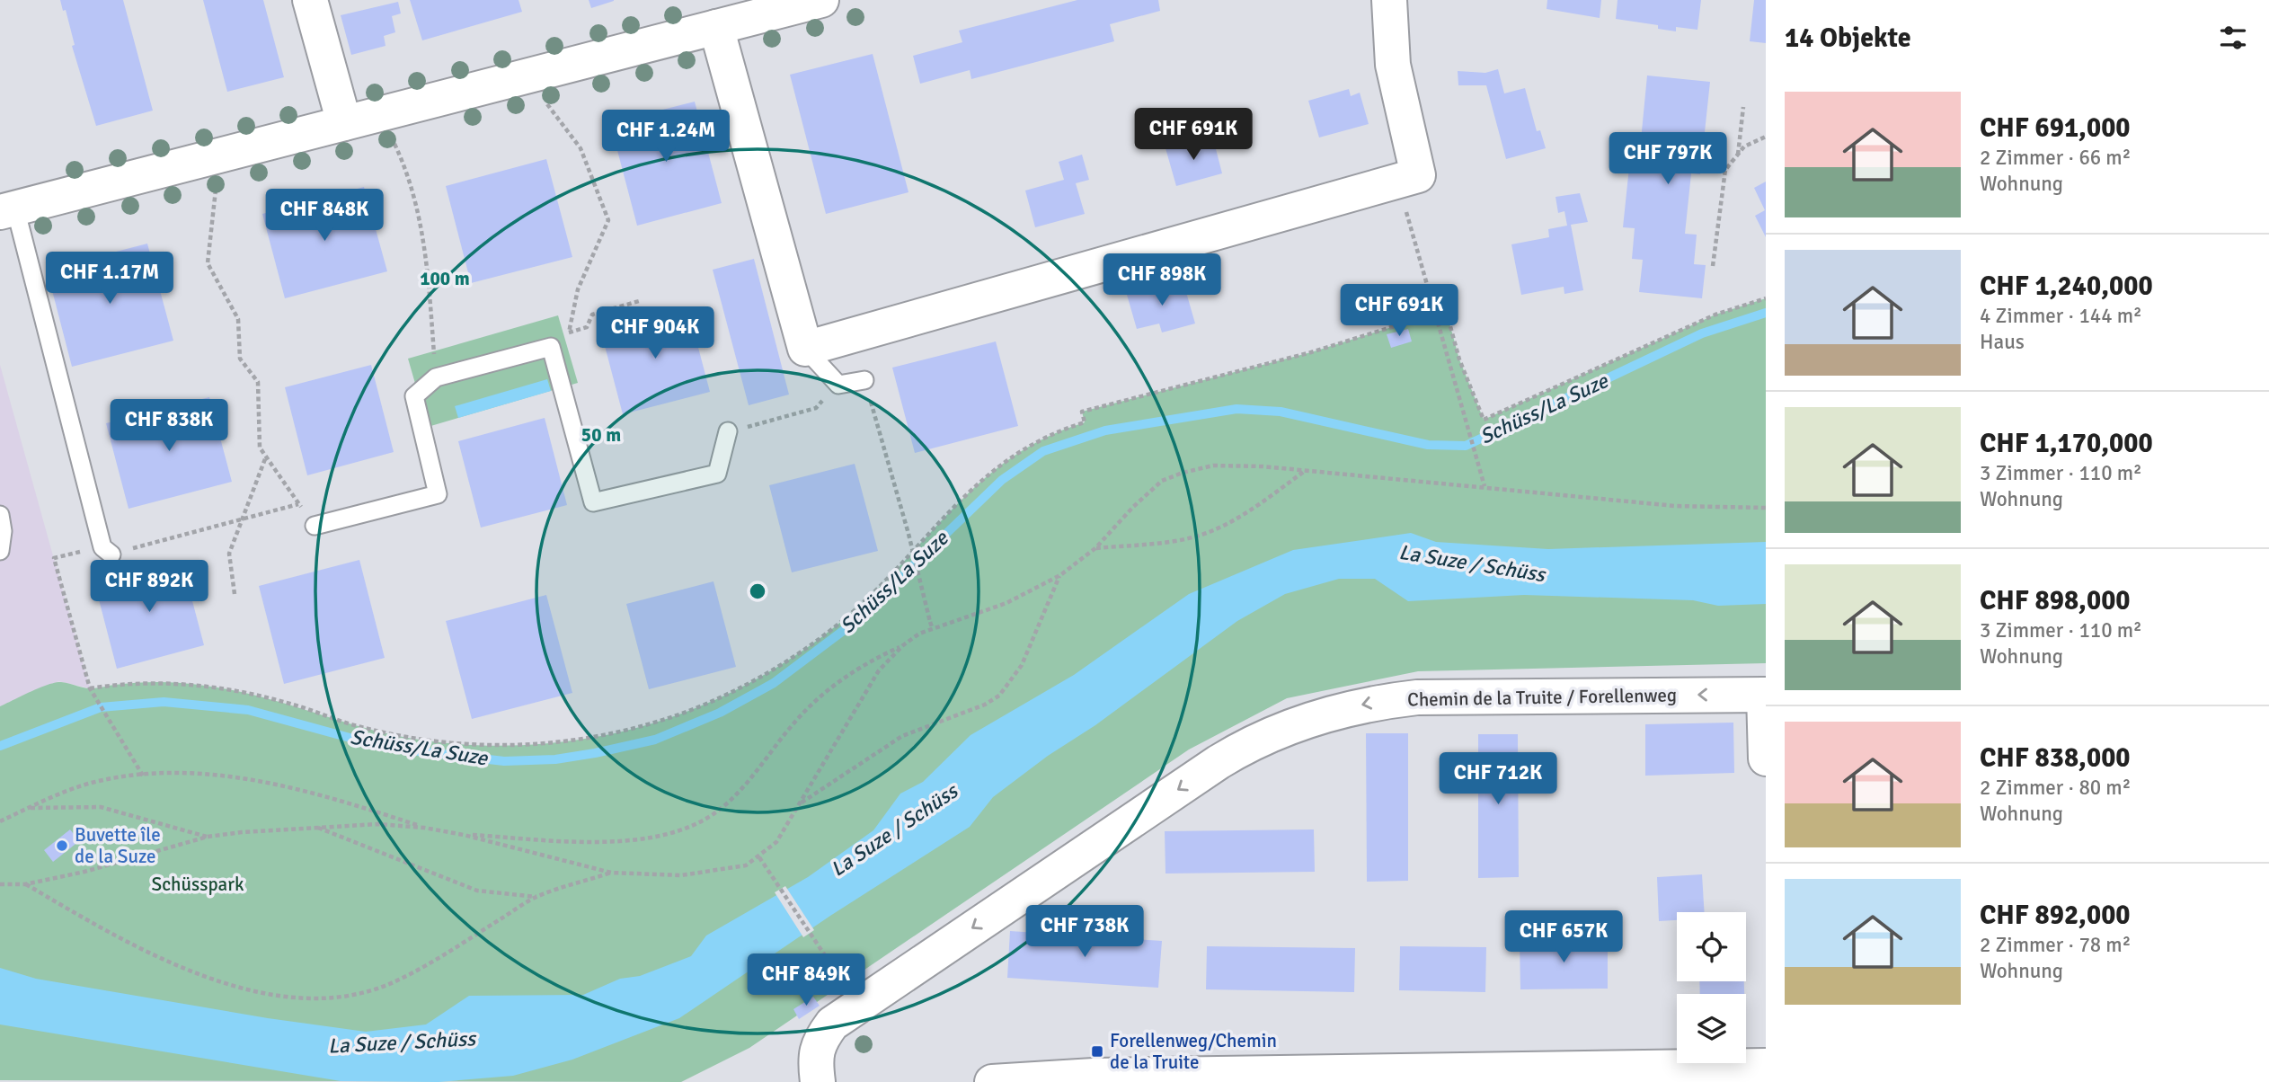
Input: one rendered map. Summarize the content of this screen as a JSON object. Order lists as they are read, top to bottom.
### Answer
{
  "streets": {
    "street": ["Chemin de la Truite / Forellenweg"]
  },
  "one_way": ["Chemin de la Truite / Forellenweg"],
  "water": ["Schüss/La Suze", "La Suze / Schüss"],
  "parks": ["Schüsspark"],
  "places": {
    "other": ["Buvette île de la Suze"],
    "transit": ["Forellenweg/Chemin de la Truite"]
  },
  "page": {
    "heading": "14 Objekte",
    "list": [
      {
        "name": "CHF 691,000",
        "note": "2 Zimmer · 66 m² · Wohnung"
      },
      {
        "name": "CHF 1,240,000",
        "note": "4 Zimmer · 144 m² · Haus"
      },
      {
        "name": "CHF 1,170,000",
        "note": "3 Zimmer · 110 m² · Wohnung"
      },
      {
        "name": "CHF 898,000",
        "note": "3 Zimmer · 110 m² · Wohnung"
      },
      {
        "name": "CHF 838,000",
        "note": "2 Zimmer · 80 m² · Wohnung"
      },
      {
        "name": "CHF 892,000",
        "note": "2 Zimmer · 78 m² · Wohnung"
      }
    ],
    "price": [
      "CHF 691K",
      "CHF 1.24M",
      "CHF 797K",
      "CHF 848K",
      "CHF 1.17M",
      "CHF 898K",
      "CHF 691K",
      "CHF 904K",
      "CHF 838K",
      "CHF 892K",
      "CHF 712K",
      "CHF 738K",
      "CHF 657K",
      "CHF 849K"
    ]
  },
  "rings": ["100 m", "50 m"]
}
